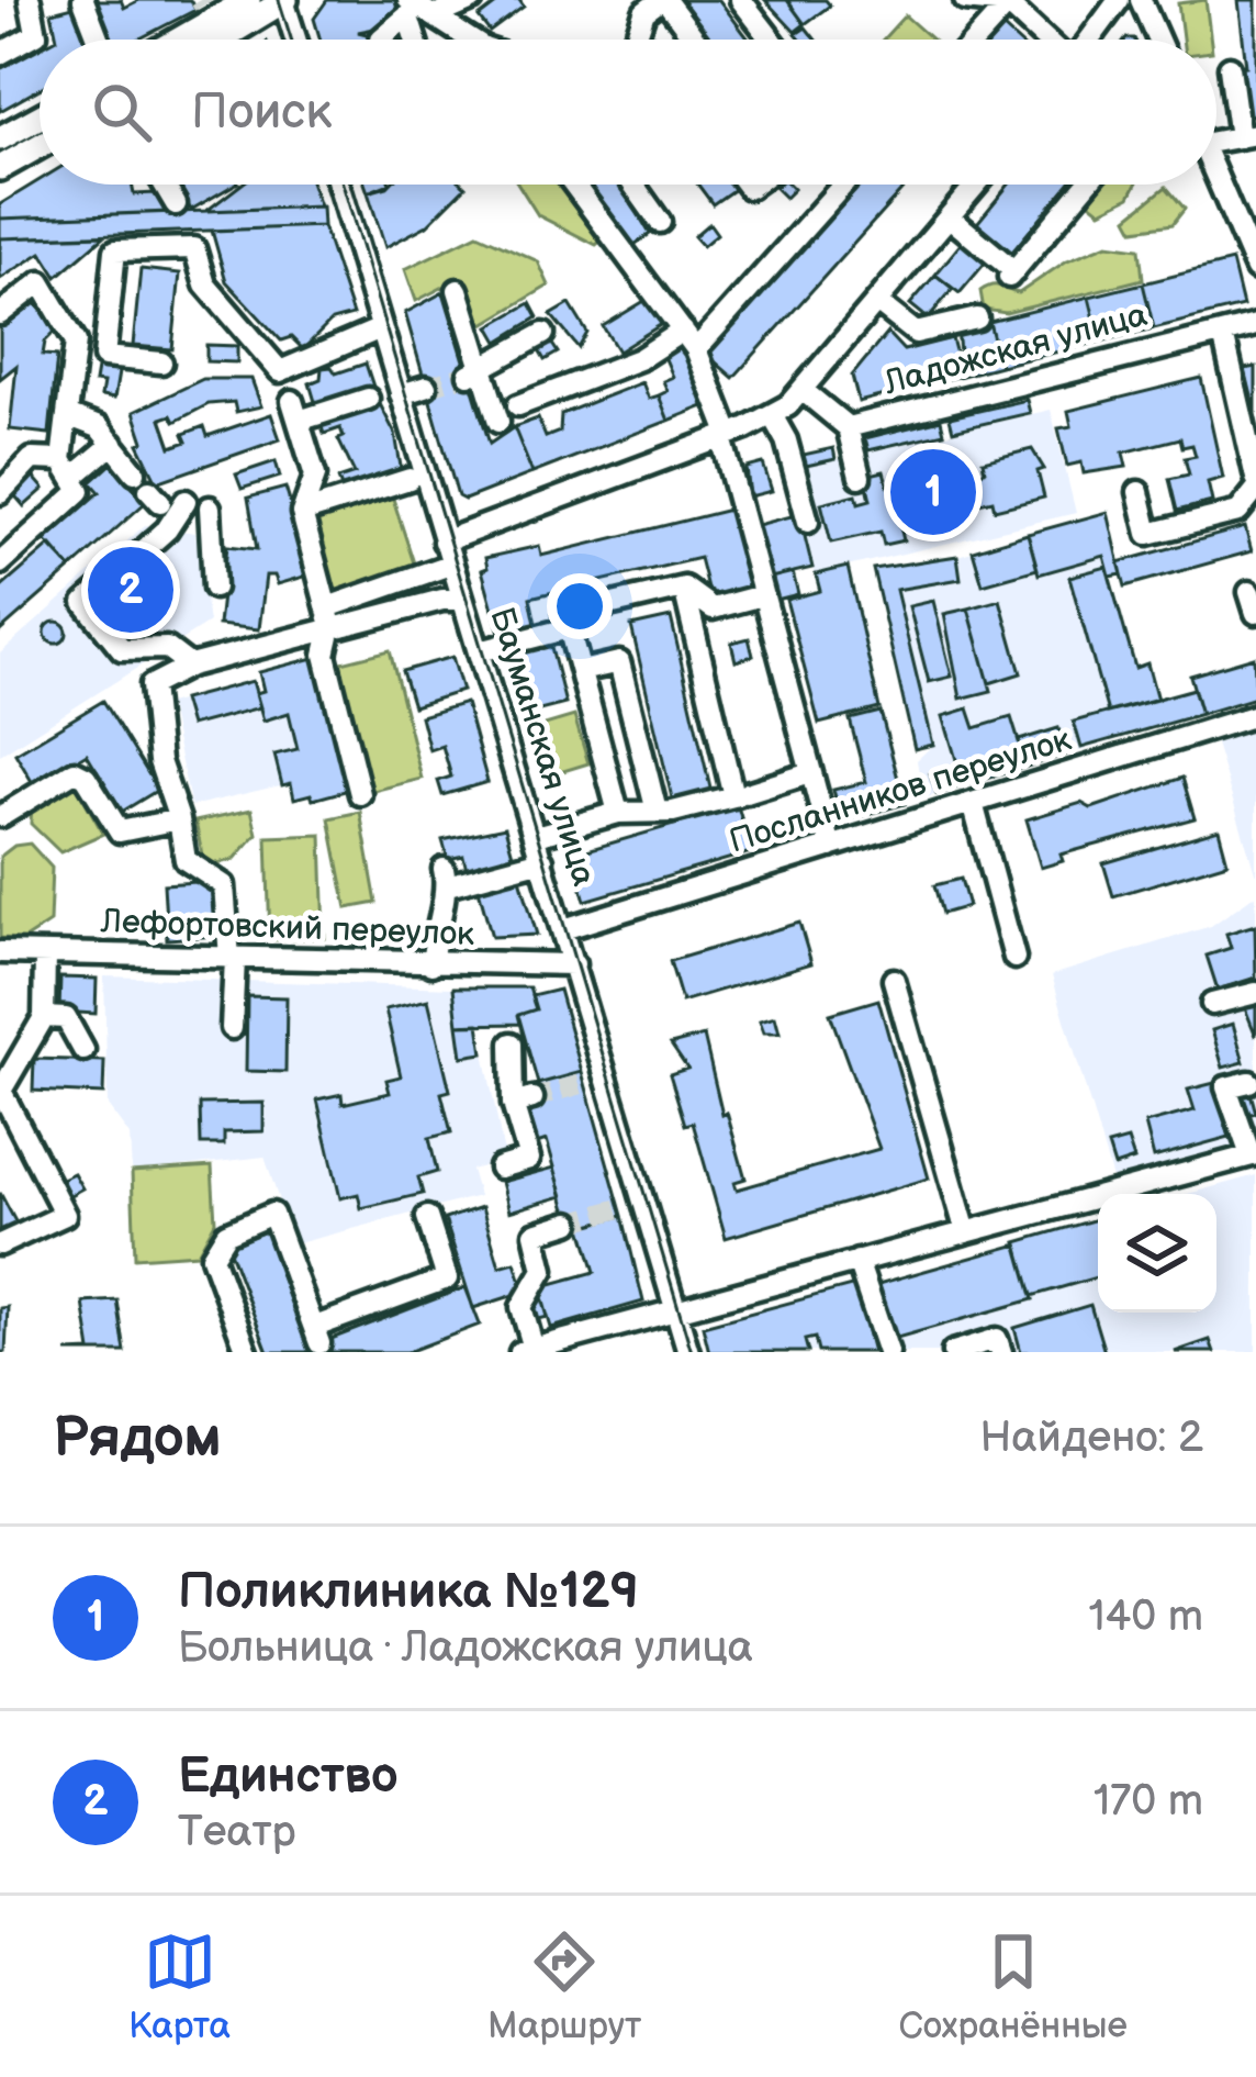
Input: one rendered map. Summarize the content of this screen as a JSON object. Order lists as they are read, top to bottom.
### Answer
{
  "streets": {
    "street": [
      "Ладожская улица",
      "Бауманская улица",
      "Посланников переулок",
      "Лефортовский переулок"
    ]
  },
  "crossings": [
    ["Бауманская улица", "Посланников переулок"],
    ["Бауманская улица", "Лефортовский переулок"]
  ],
  "page": {
    "search": "Поиск",
    "pins": ["1", "2"],
    "heading": ["Рядом", "Найдено: 2"],
    "list": [
      {
        "mark": "1",
        "name": "Поликлиника №129",
        "note": "Больница · Ладожская улица",
        "value": "140 m"
      },
      {
        "mark": "2",
        "name": "Единство",
        "note": "Театр",
        "value": "170 m"
      }
    ],
    "nav": ["Карта", "Маршрут", "Сохранённые"]
  }
}
